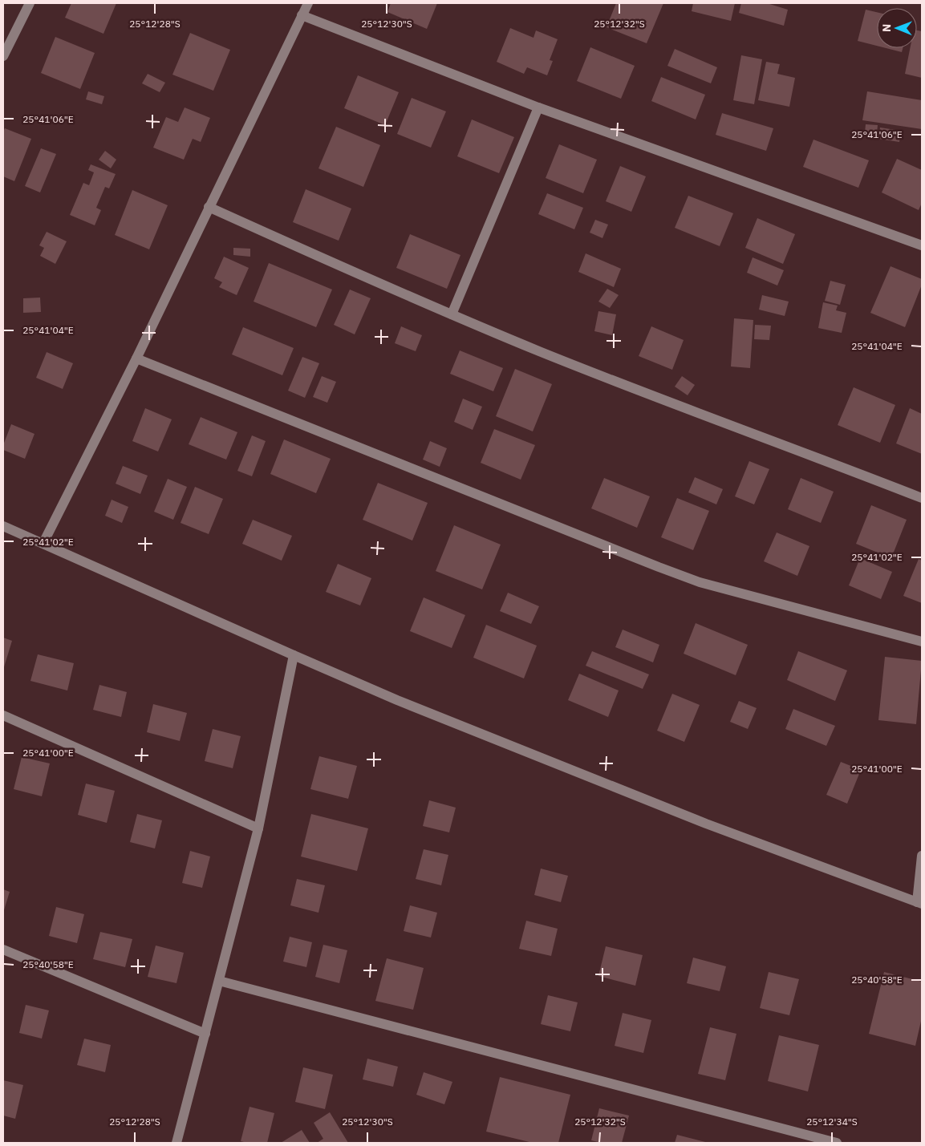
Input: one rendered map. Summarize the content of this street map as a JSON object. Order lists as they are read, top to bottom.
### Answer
{
  "north": "left",
  "coordinates": [
    "25°12'28\"S",
    "25°12'30\"S",
    "25°12'32\"S",
    "25°41'06\"E",
    "25°41'04\"E",
    "25°41'02\"E",
    "25°41'00\"E",
    "25°40'58\"E",
    "25°12'34\"S"
  ]
}
